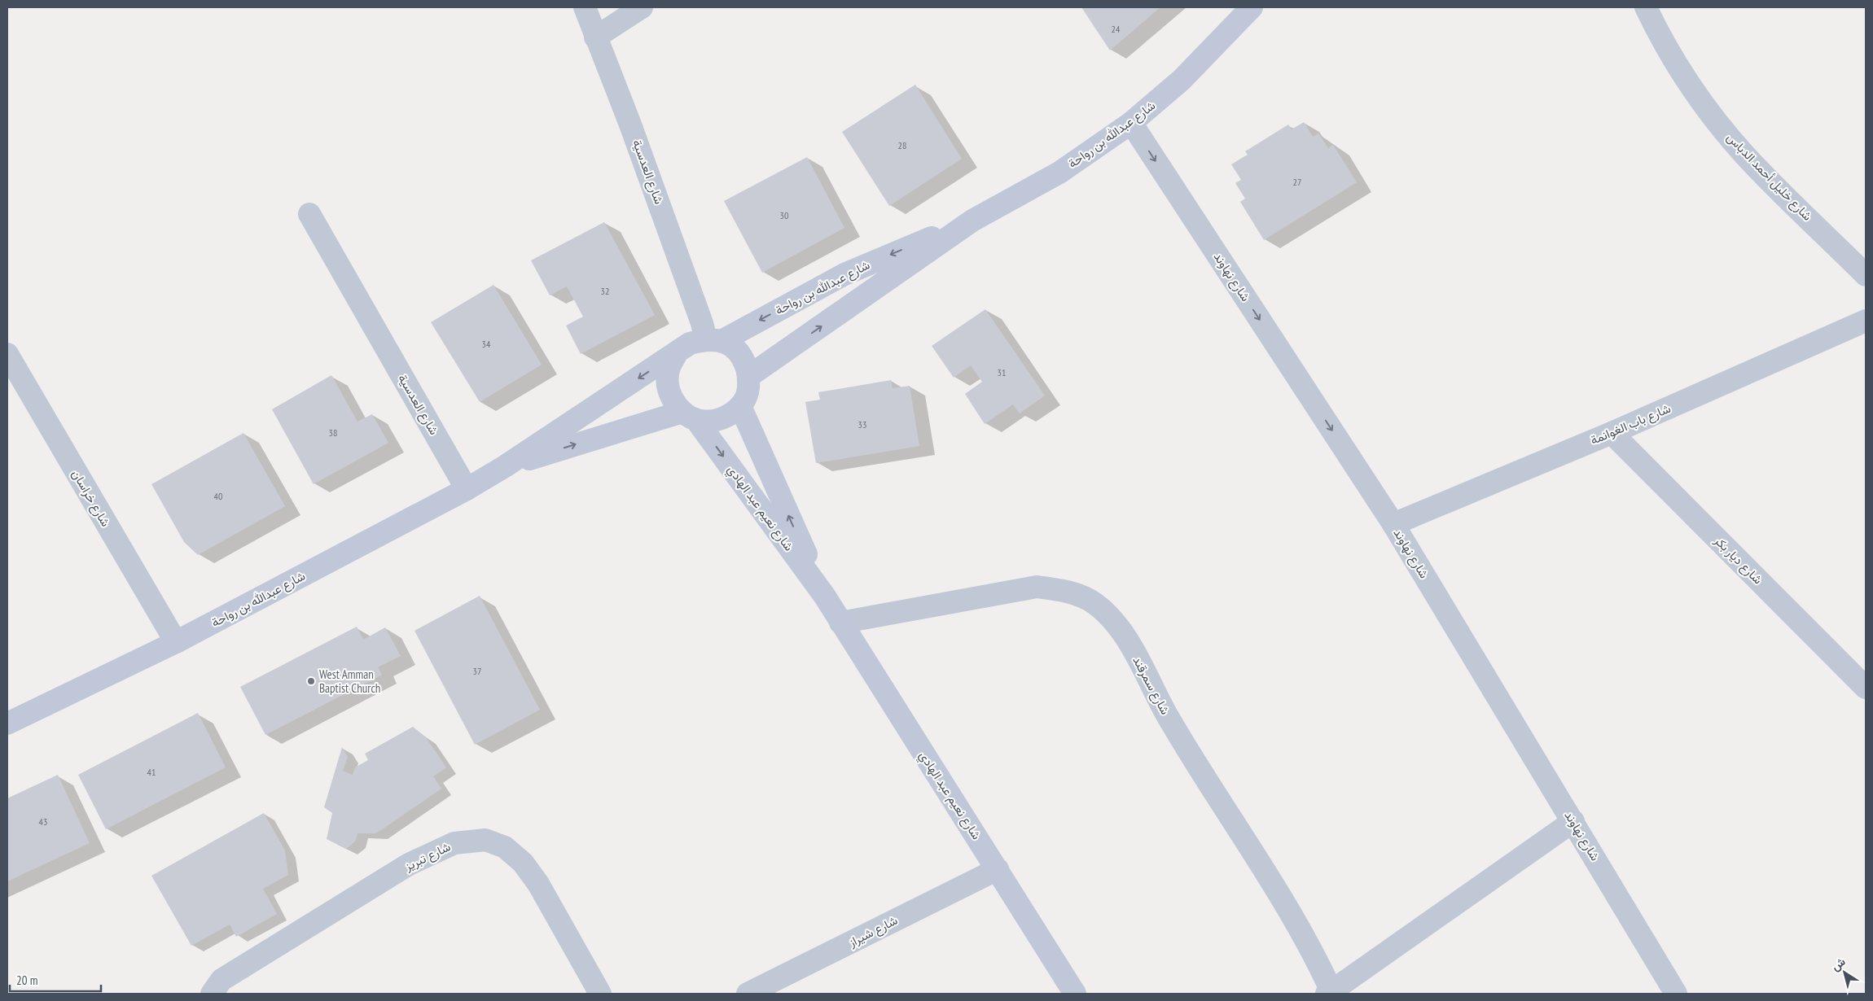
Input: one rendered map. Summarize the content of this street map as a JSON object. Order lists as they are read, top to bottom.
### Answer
{
  "streets": {
    "street": [
      "شارع عبدالله بن رواحة",
      "شارع العدسية",
      "شارع خليل أحمد الدباس",
      "شارع نهاوند",
      "شارع باب الغوانمة",
      "شارع خراسان",
      "شارع نعيم عبد الهادي",
      "شارع ديار بكر",
      "شارع سمرقند",
      "شارع تبريز",
      "شارع شيراز"
    ]
  },
  "crossings": [
    ["شارع عبدالله بن رواحة", "شارع العدسية"],
    ["شارع عبدالله بن رواحة", "شارع نهاوند"],
    ["شارع عبدالله بن رواحة", "شارع خراسان"],
    ["شارع عبدالله بن رواحة", "شارع نعيم عبد الهادي"],
    ["شارع العدسية", "شارع نعيم عبد الهادي"],
    ["شارع نهاوند", "شارع باب الغوانمة"],
    ["شارع باب الغوانمة", "شارع ديار بكر"],
    ["شارع نعيم عبد الهادي", "شارع سمرقند"],
    ["شارع نعيم عبد الهادي", "شارع شيراز"]
  ],
  "one_way": ["شارع نهاوند"],
  "places": ["West Amman Baptist Church"],
  "house_numbers": [
    "24",
    "28",
    "27",
    "30",
    "32",
    "34",
    "31",
    "33",
    "38",
    "40",
    "37",
    "41",
    "43"
  ],
  "scale_bar": "20 m",
  "north": "top left"
}
